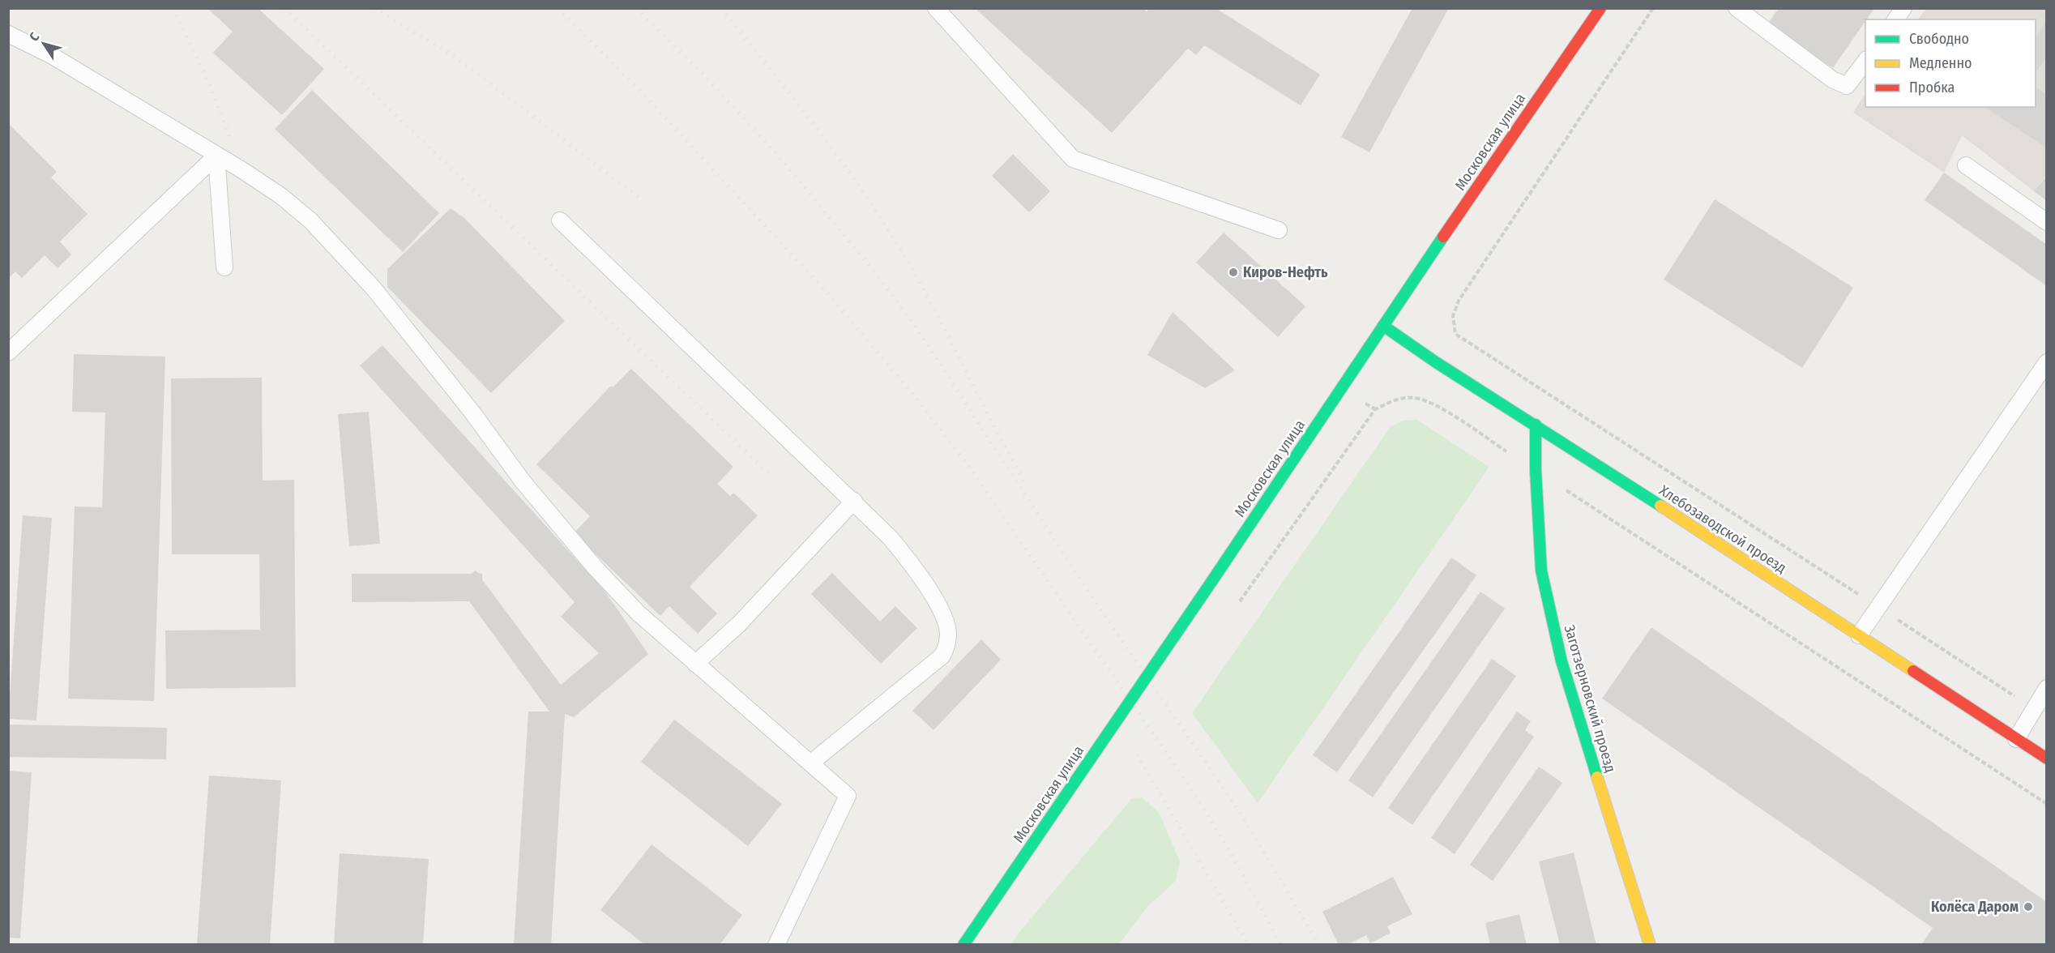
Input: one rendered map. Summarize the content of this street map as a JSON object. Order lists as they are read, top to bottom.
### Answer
{
  "streets": {
    "street": ["Московская улица", "Хлебозаводской проезд", "Заготзерновский проезд"]
  },
  "crossings": [
    ["Московская улица", "Хлебозаводской проезд"],
    ["Хлебозаводской проезд", "Заготзерновский проезд"]
  ],
  "places": ["Киров-Нефть", "Колёса Даром"],
  "legend": ["Свободно", "Медленно", "Пробка"],
  "north": "top left"
}
